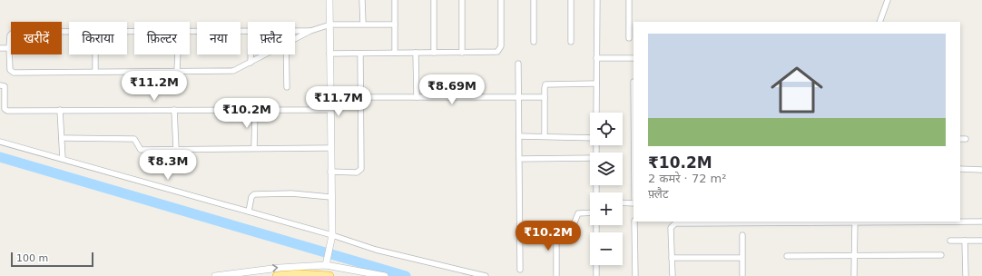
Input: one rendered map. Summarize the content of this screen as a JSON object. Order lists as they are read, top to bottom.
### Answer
{
  "scale_bar": "100 m",
  "page": {
    "chip": [
      "खरीदें",
      "किराया",
      "फ़िल्टर",
      "नया",
      "फ़्लैट"
    ],
    "list": [
      {
        "name": "₹10.2M",
        "note": "2 कमरे · 72 m² · फ़्लैट"
      }
    ],
    "price": [
      "₹11.2M",
      "₹8.69M",
      "₹11.7M",
      "₹10.2M",
      "₹8.3M",
      "₹10.2M"
    ],
    "map_buttons": ["+", "−"],
    "scale": "100 m"
  }
}
